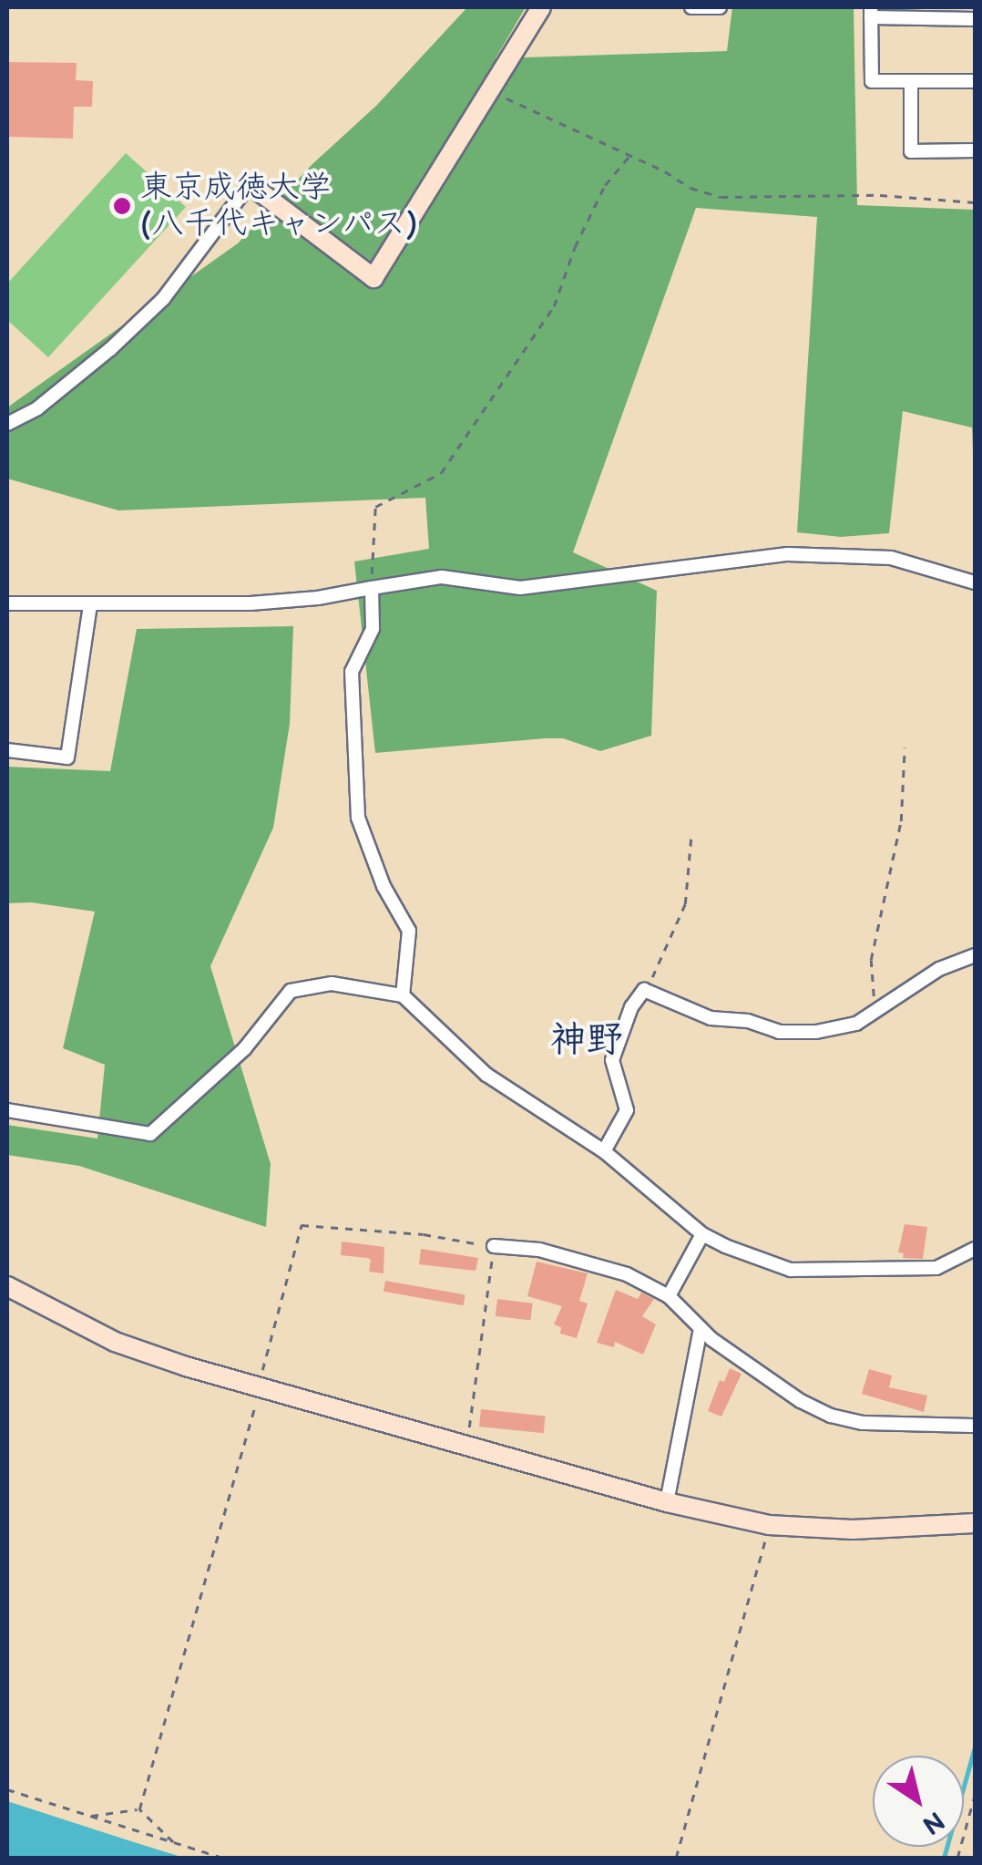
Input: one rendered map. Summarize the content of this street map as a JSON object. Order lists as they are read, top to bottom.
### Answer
{
  "districts": ["神野"],
  "places": ["東京成徳大学 (八千代キャンパス)"],
  "north": "bottom right"
}
